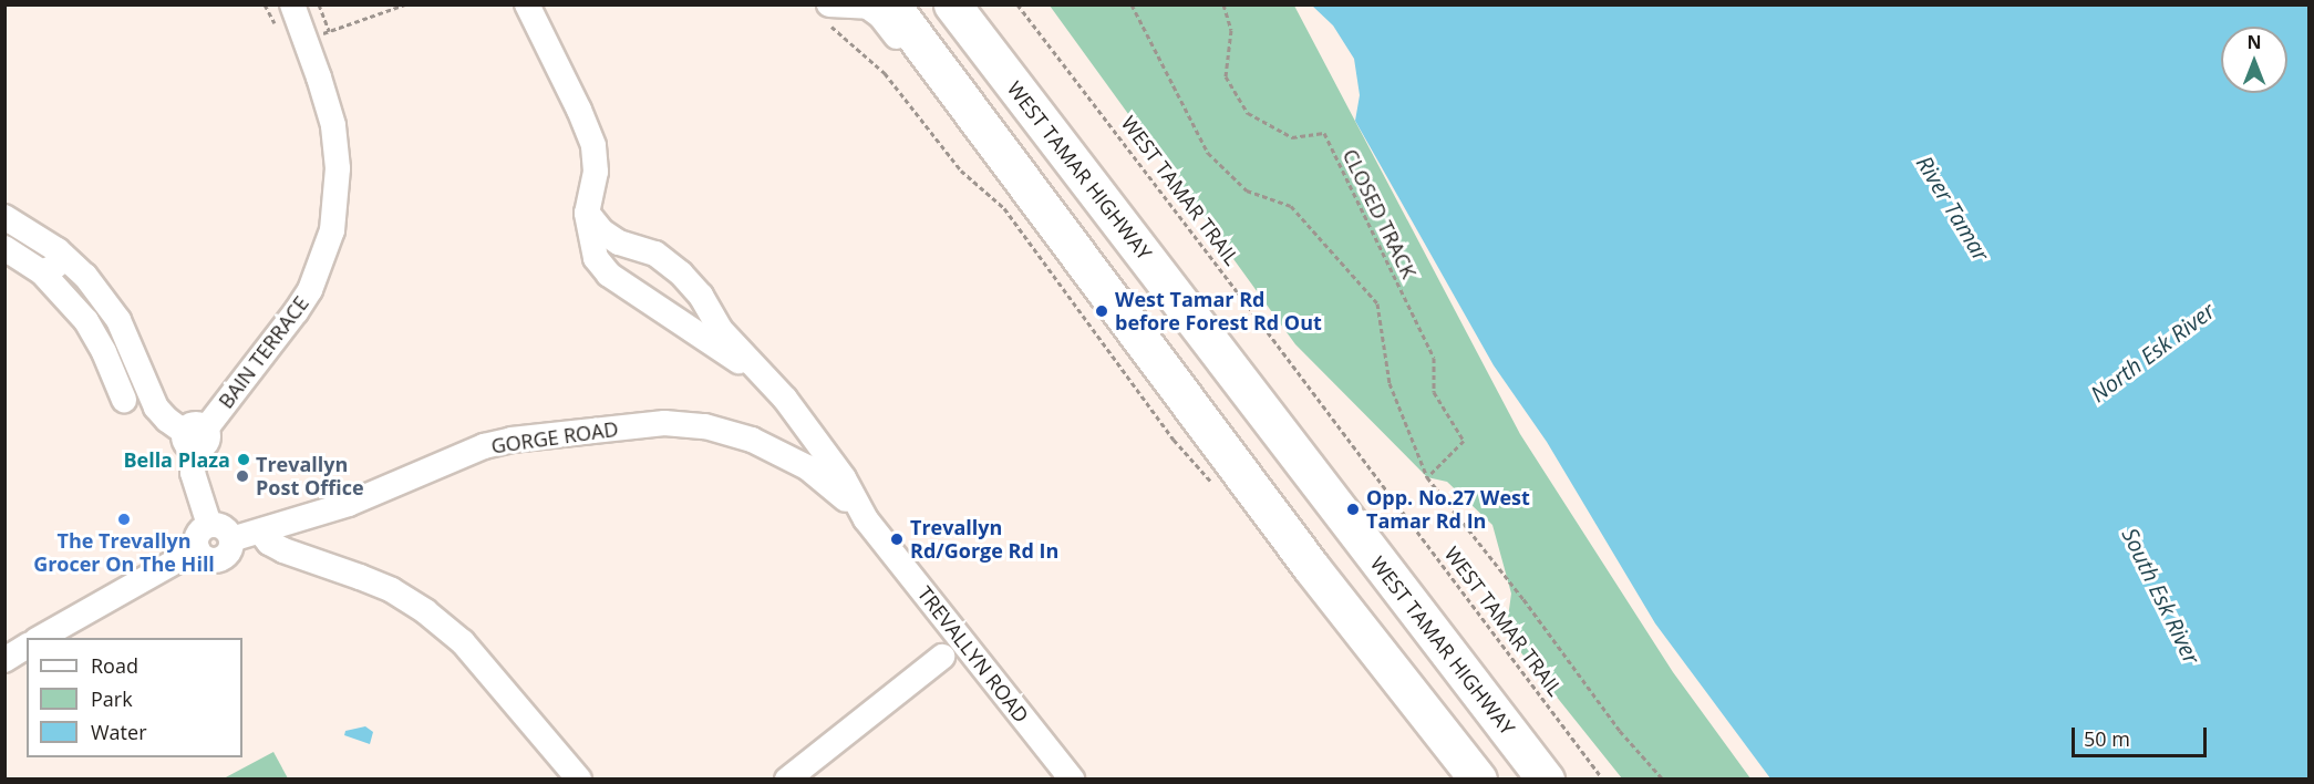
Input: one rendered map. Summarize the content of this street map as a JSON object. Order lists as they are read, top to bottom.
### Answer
{
  "streets": {
    "highway": ["WEST TAMAR HIGHWAY"],
    "street": ["BAIN TERRACE", "GORGE ROAD", "TREVALLYN ROAD"],
    "path": ["WEST TAMAR TRAIL", "CLOSED TRACK"]
  },
  "crossings": [
    ["GORGE ROAD", "TREVALLYN ROAD"]
  ],
  "water": ["River Tamar", "North Esk River", "South Esk River"],
  "places": [
    "West Tamar Rd before Forest Rd Out",
    "Bella Plaza",
    "Trevallyn Post Office",
    "Opp. No.27 West Tamar Rd In",
    "The Trevallyn Grocer On The Hill",
    "Trevallyn Rd/Gorge Rd In"
  ],
  "legend": ["Road", "Park", "Water"],
  "scale_bar": "50 m",
  "north": "top"
}
